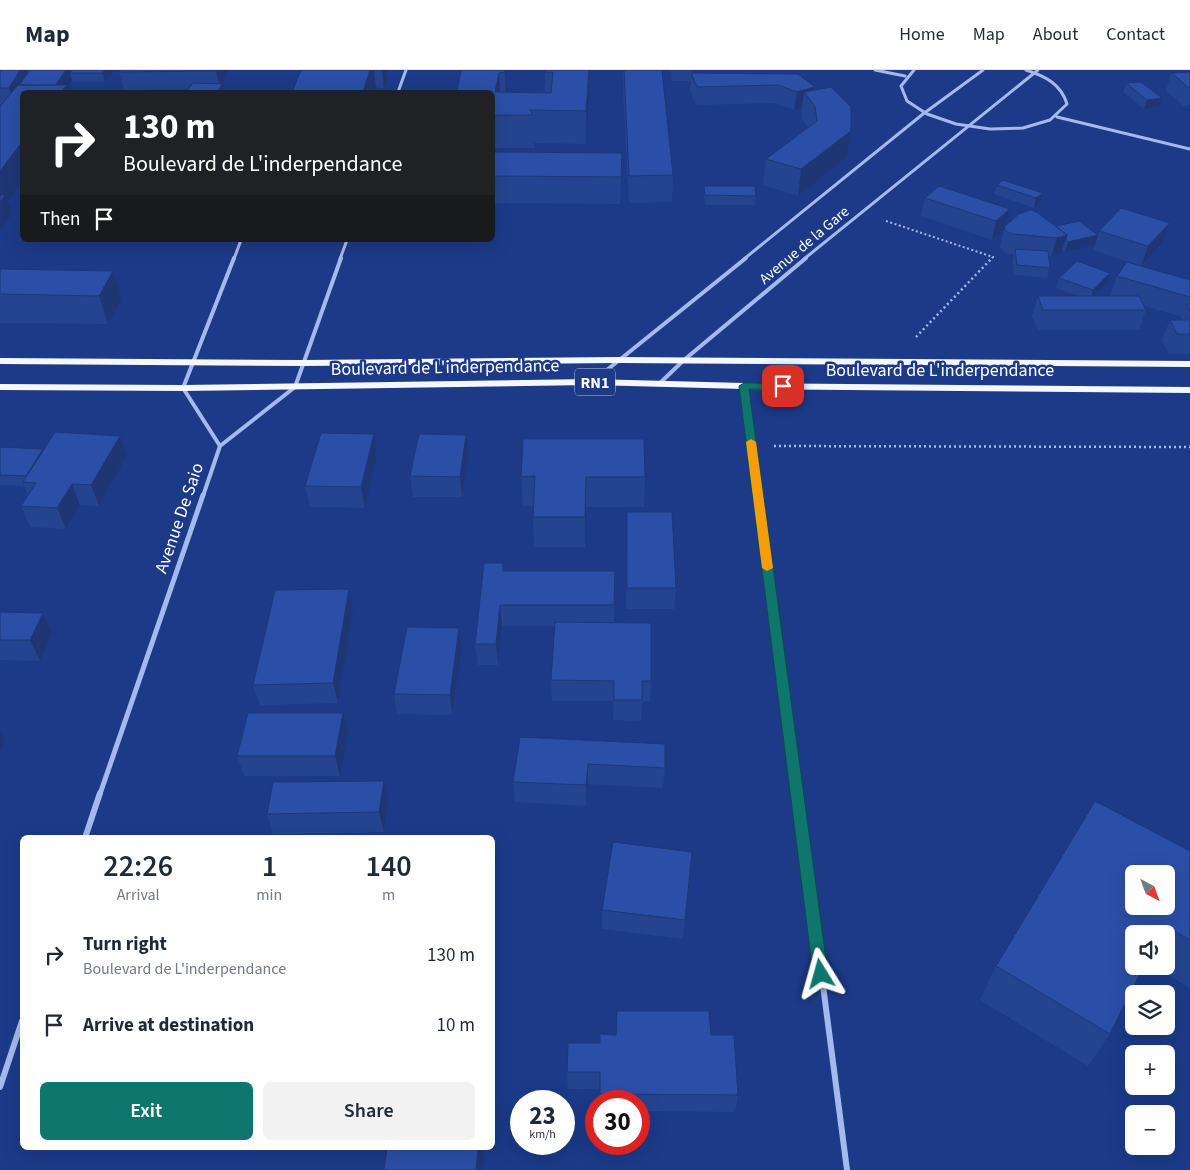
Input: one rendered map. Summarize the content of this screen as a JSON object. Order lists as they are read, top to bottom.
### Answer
{
  "streets": {
    "highway": ["Boulevard de L'inderpendance", "RN1"],
    "street": ["Avenue de la Gare", "Avenue De Saio"]
  },
  "crossings": [
    ["Avenue de la Gare", "Boulevard de L'inderpendance"],
    ["Boulevard de L'inderpendance", "Avenue De Saio"]
  ],
  "north": "bottom right",
  "page": {
    "header": "Map",
    "nav": [
      "Home",
      "Map",
      "About",
      "Contact"
    ],
    "turn": ["130 m", "Boulevard de L'inderpendance"],
    "then": "Then",
    "eta": [
      "22:26",
      "Arrival",
      "1",
      "min",
      "140",
      "m"
    ],
    "map_buttons": ["+", "−"],
    "list": [
      {
        "name": "Turn right",
        "note": "Boulevard de L'inderpendance",
        "value": "130 m"
      },
      {
        "name": "Arrive at destination",
        "value": "10 m"
      }
    ],
    "buttons": ["Exit", "Share"],
    "speed": "23 km/h",
    "limit": "30"
  }
}
